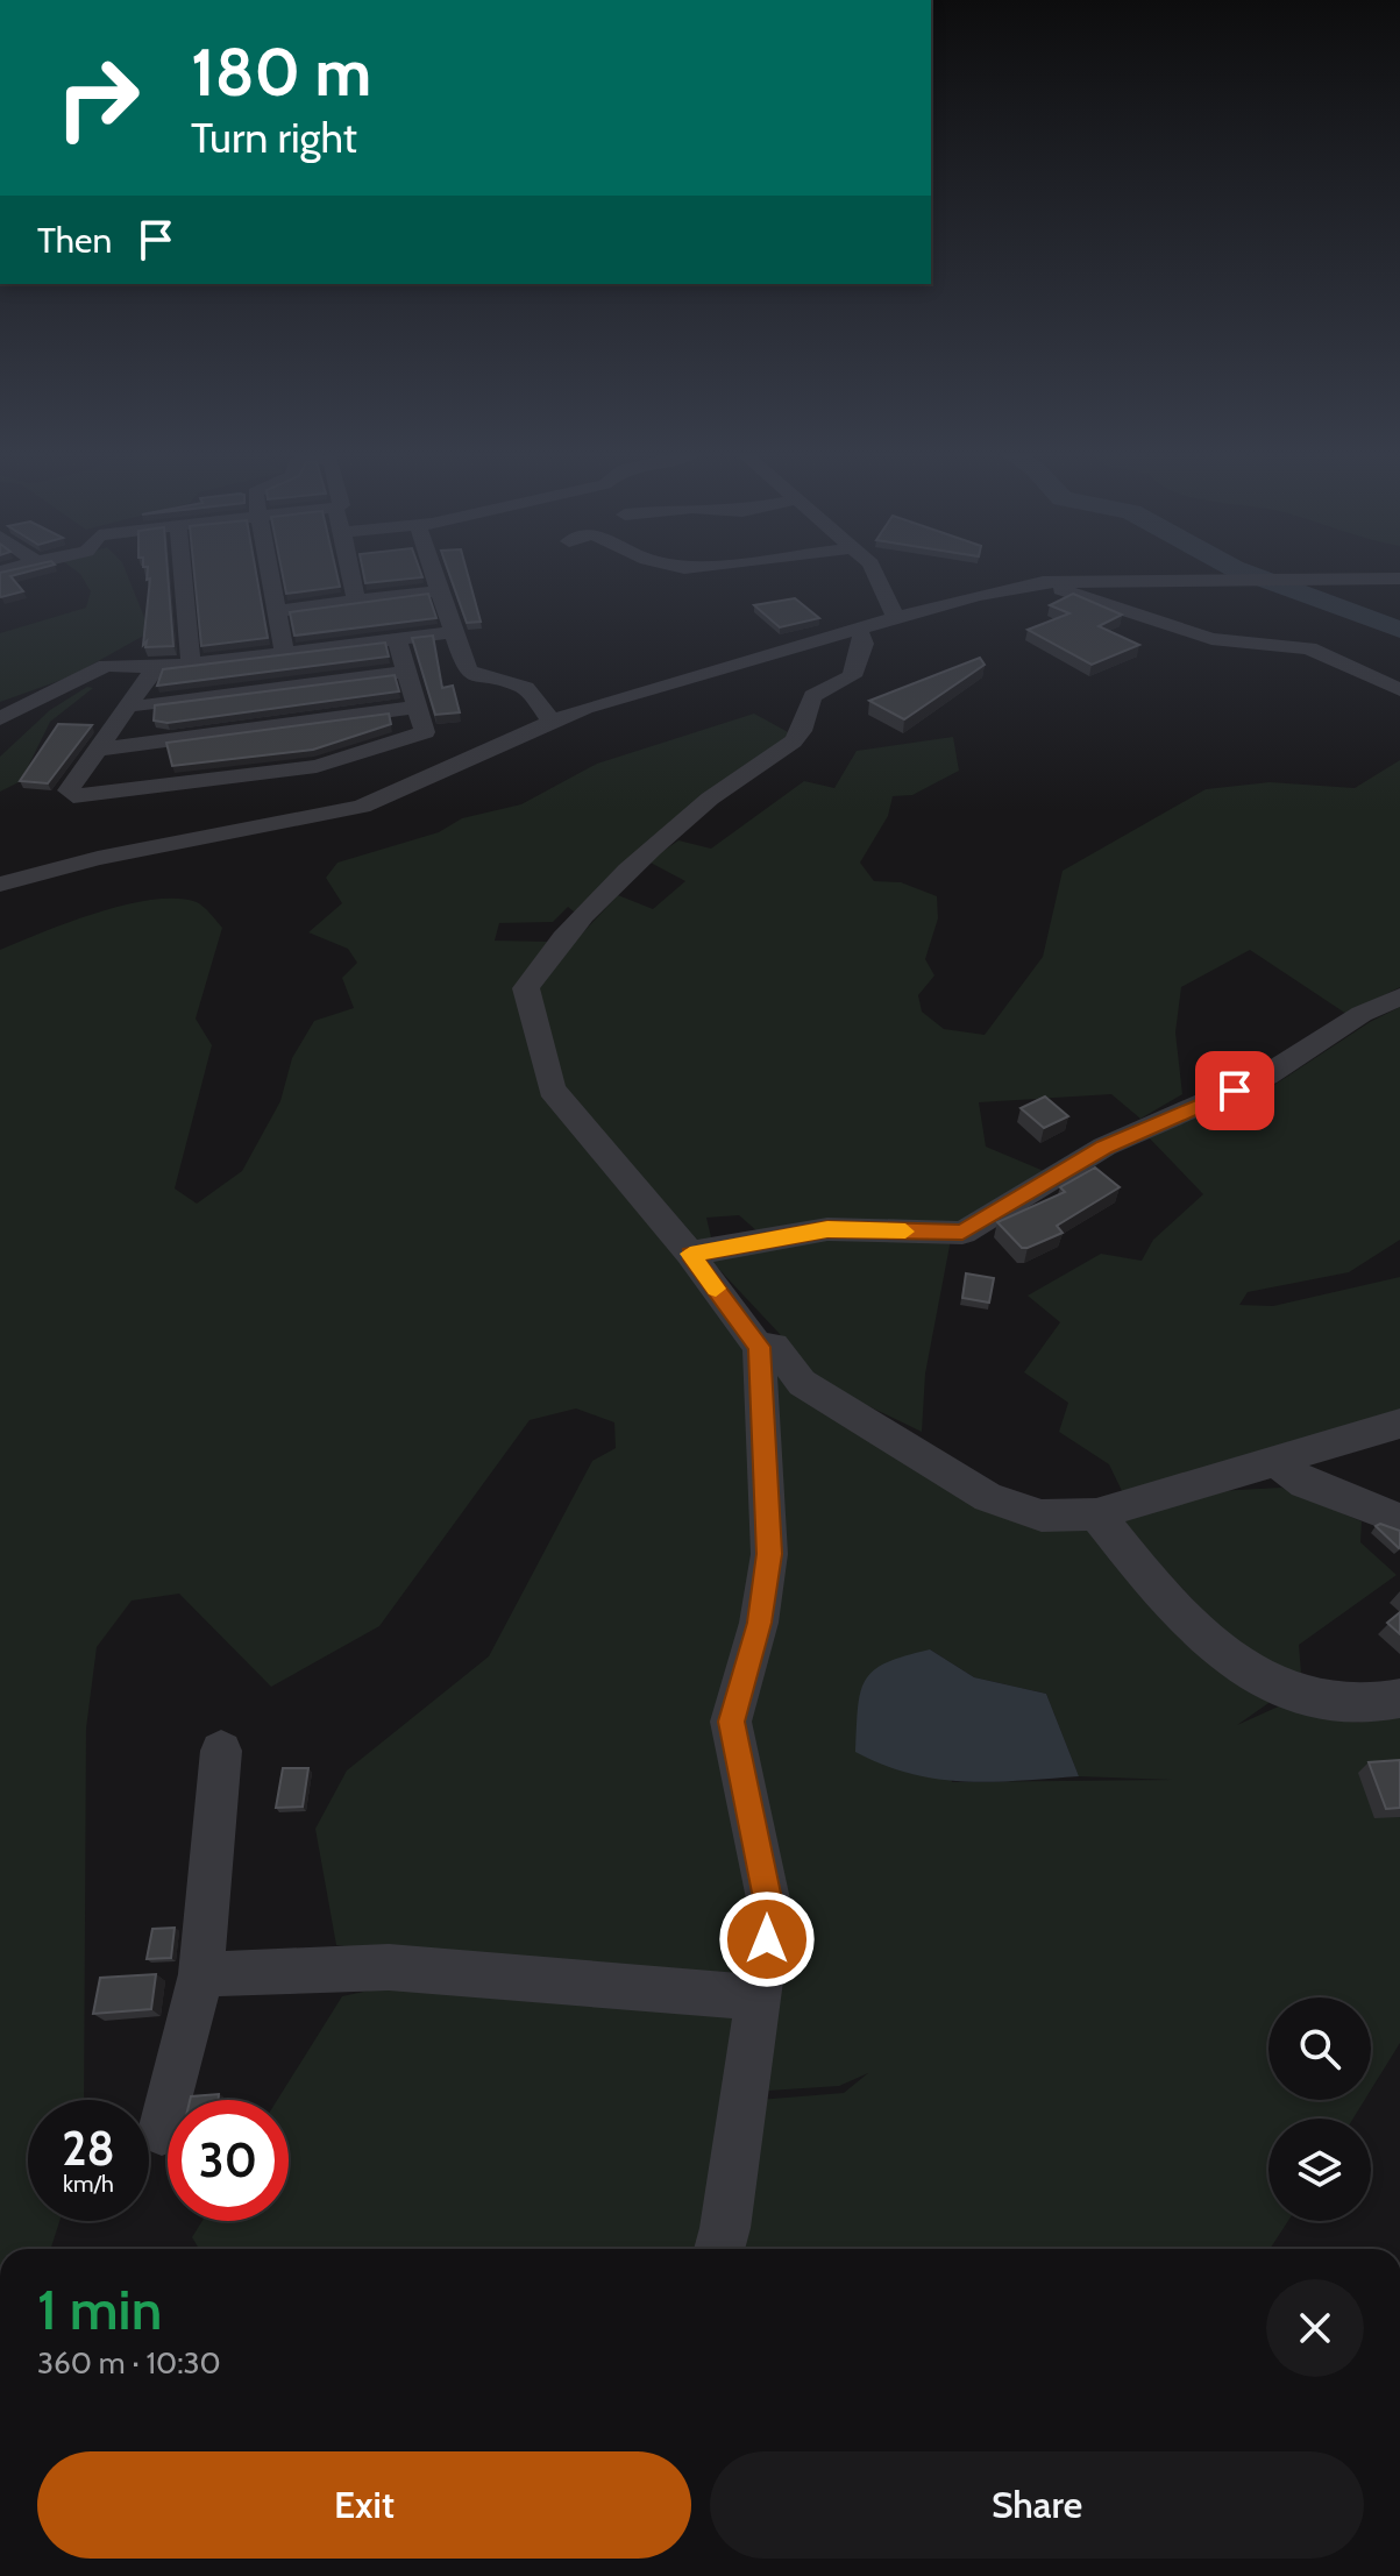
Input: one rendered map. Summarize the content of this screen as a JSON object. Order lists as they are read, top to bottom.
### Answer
{
  "page": {
    "turn": ["180 m", "Turn right"],
    "then": "Then",
    "speed": "28 km/h",
    "limit": "30",
    "heading": ["1 min", "360 m · 10:30"],
    "buttons": ["Exit", "Share"]
  }
}
